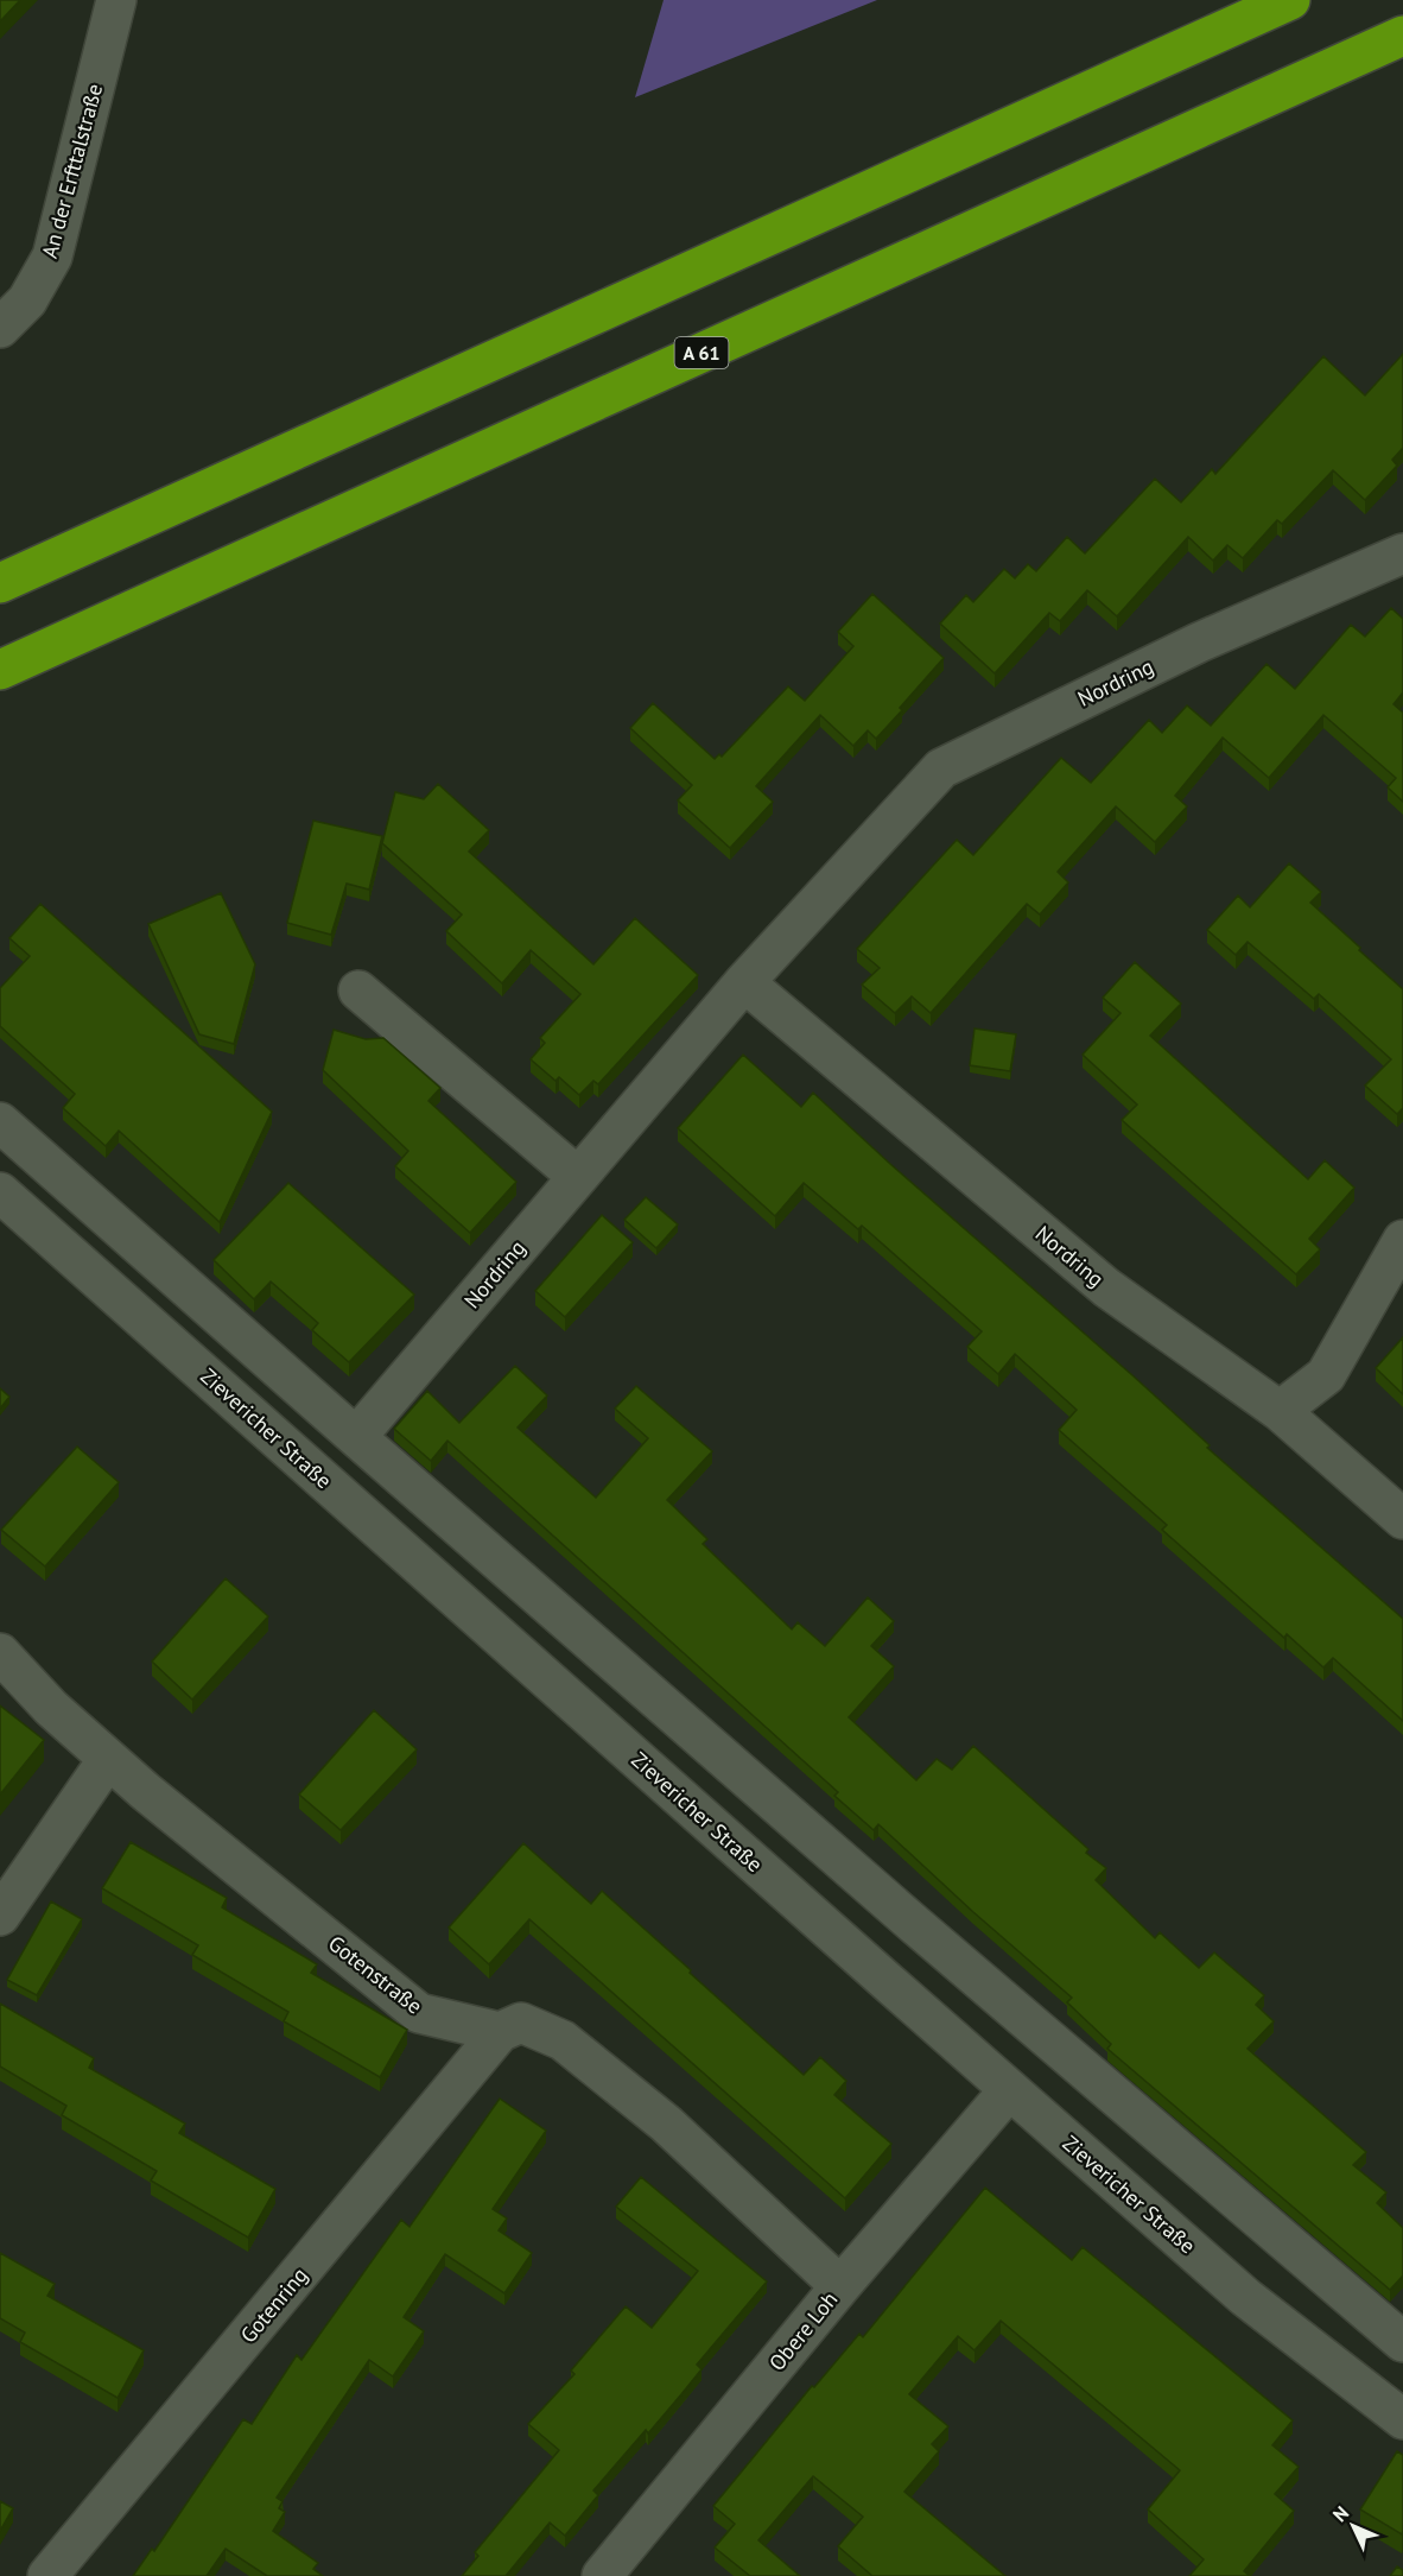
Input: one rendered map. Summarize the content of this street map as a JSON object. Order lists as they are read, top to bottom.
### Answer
{
  "streets": {
    "highway": ["A 61"],
    "street": [
      "An der Erfttalstraße",
      "Nordring",
      "Zievericher Straße",
      "Gotenstraße",
      "Gotenring",
      "Obere Loh"
    ]
  },
  "crossings": [
    ["Zievericher Straße", "Obere Loh"],
    ["Gotenstraße", "Gotenring"],
    ["Gotenstraße", "Obere Loh"]
  ],
  "north": "top left"
}
